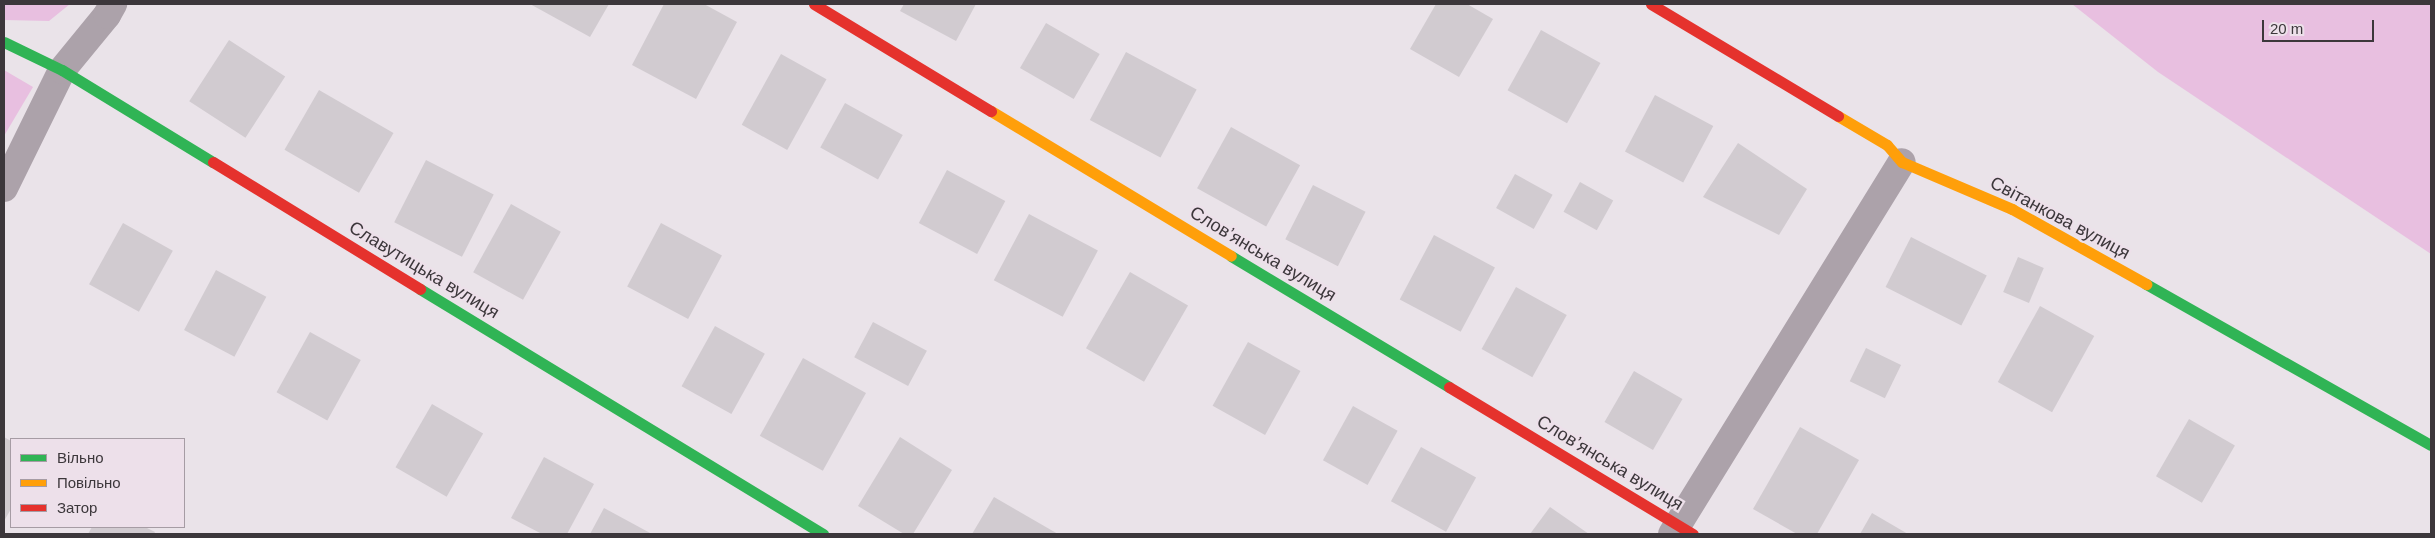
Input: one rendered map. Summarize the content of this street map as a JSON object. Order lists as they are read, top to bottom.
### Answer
{
  "streets": {
    "street": ["Світанкова вулиця", "Словʼянська вулиця", "Славутицька вулиця"]
  },
  "legend": ["Вільно", "Повільно", "Затор"],
  "scale_bar": "20 m"
}
